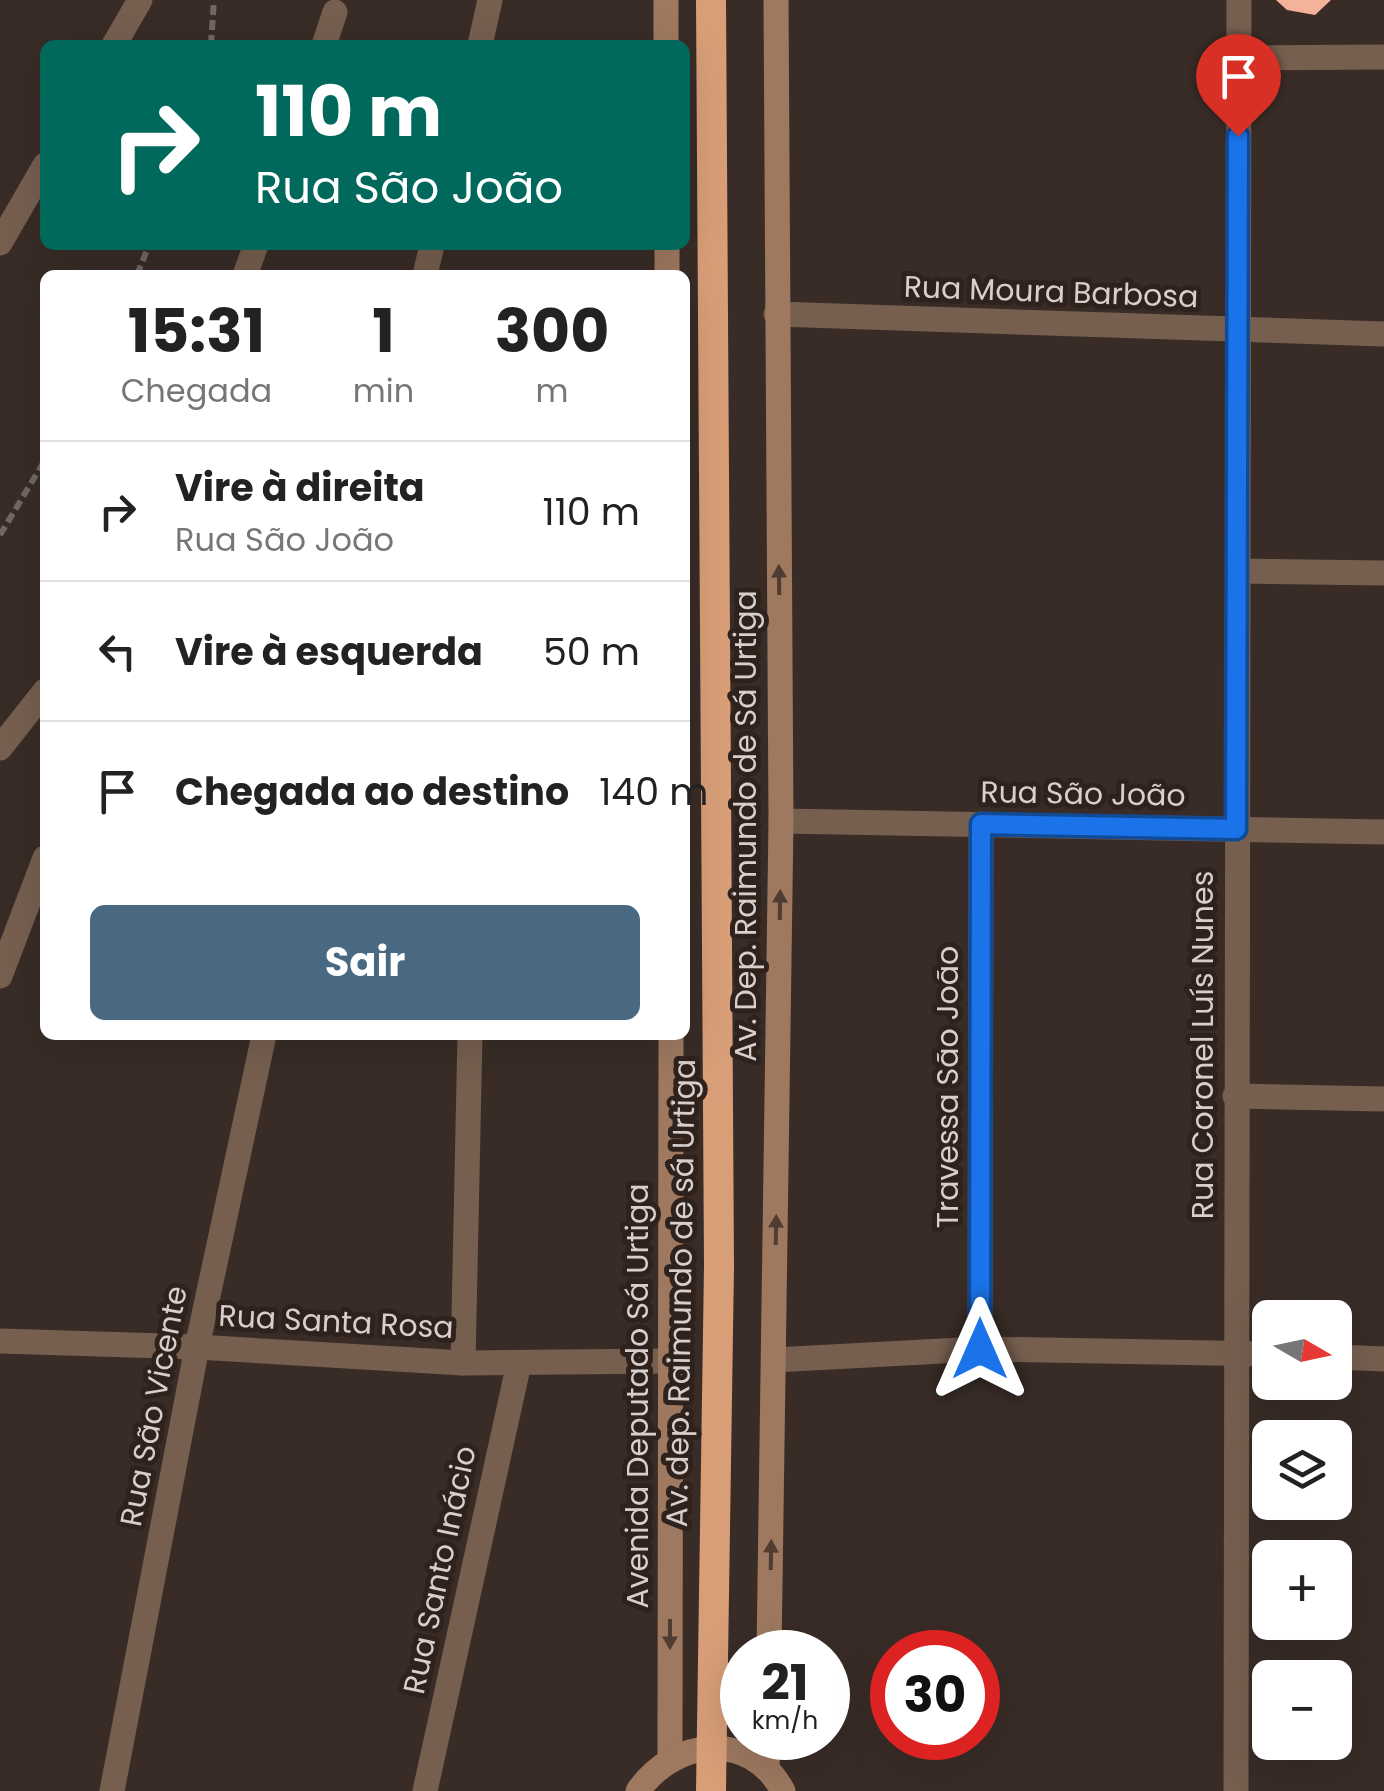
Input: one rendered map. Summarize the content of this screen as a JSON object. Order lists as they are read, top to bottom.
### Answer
{
  "streets": {
    "highway": ["Av. dep. Raimundo de sá Urtiga"],
    "main road": ["Av. Dep. Raimundo de Sá Urtiga", "Avenida Deputado Sá Urtiga"],
    "street": [
      "Rua Moura Barbosa",
      "Rua São João",
      "Rua Coronel Luís Nunes",
      "Travessa São João",
      "Rua Santa Rosa",
      "Rua São Vicente",
      "Rua Santo Inácio"
    ]
  },
  "crossings": [
    ["Rua Moura Barbosa", "Av. Dep. Raimundo de Sá Urtiga"],
    ["Rua Moura Barbosa", "Rua Coronel Luís Nunes"],
    ["Rua São João", "Av. Dep. Raimundo de Sá Urtiga"],
    ["Rua São João", "Rua Coronel Luís Nunes"],
    ["Rua São João", "Travessa São João"],
    ["Rua Santa Rosa", "Avenida Deputado Sá Urtiga"],
    ["Rua Santa Rosa", "Rua São Vicente"],
    ["Rua Santa Rosa", "Rua Santo Inácio"]
  ],
  "one_way": ["Av. Dep. Raimundo de Sá Urtiga", "Avenida Deputado Sá Urtiga"],
  "north": "right",
  "page": {
    "turn": ["110 m", "Rua São João"],
    "eta": [
      "15:31",
      "Chegada",
      "1",
      "min",
      "300",
      "m"
    ],
    "list": [
      {
        "name": "Vire à direita",
        "note": "Rua São João",
        "value": "110 m"
      },
      {
        "name": "Vire à esquerda",
        "value": "50 m"
      },
      {
        "name": "Chegada ao destino",
        "value": "140 m"
      }
    ],
    "buttons": "Sair",
    "map_buttons": ["+", "−"],
    "speed": "21 km/h",
    "limit": "30"
  }
}
